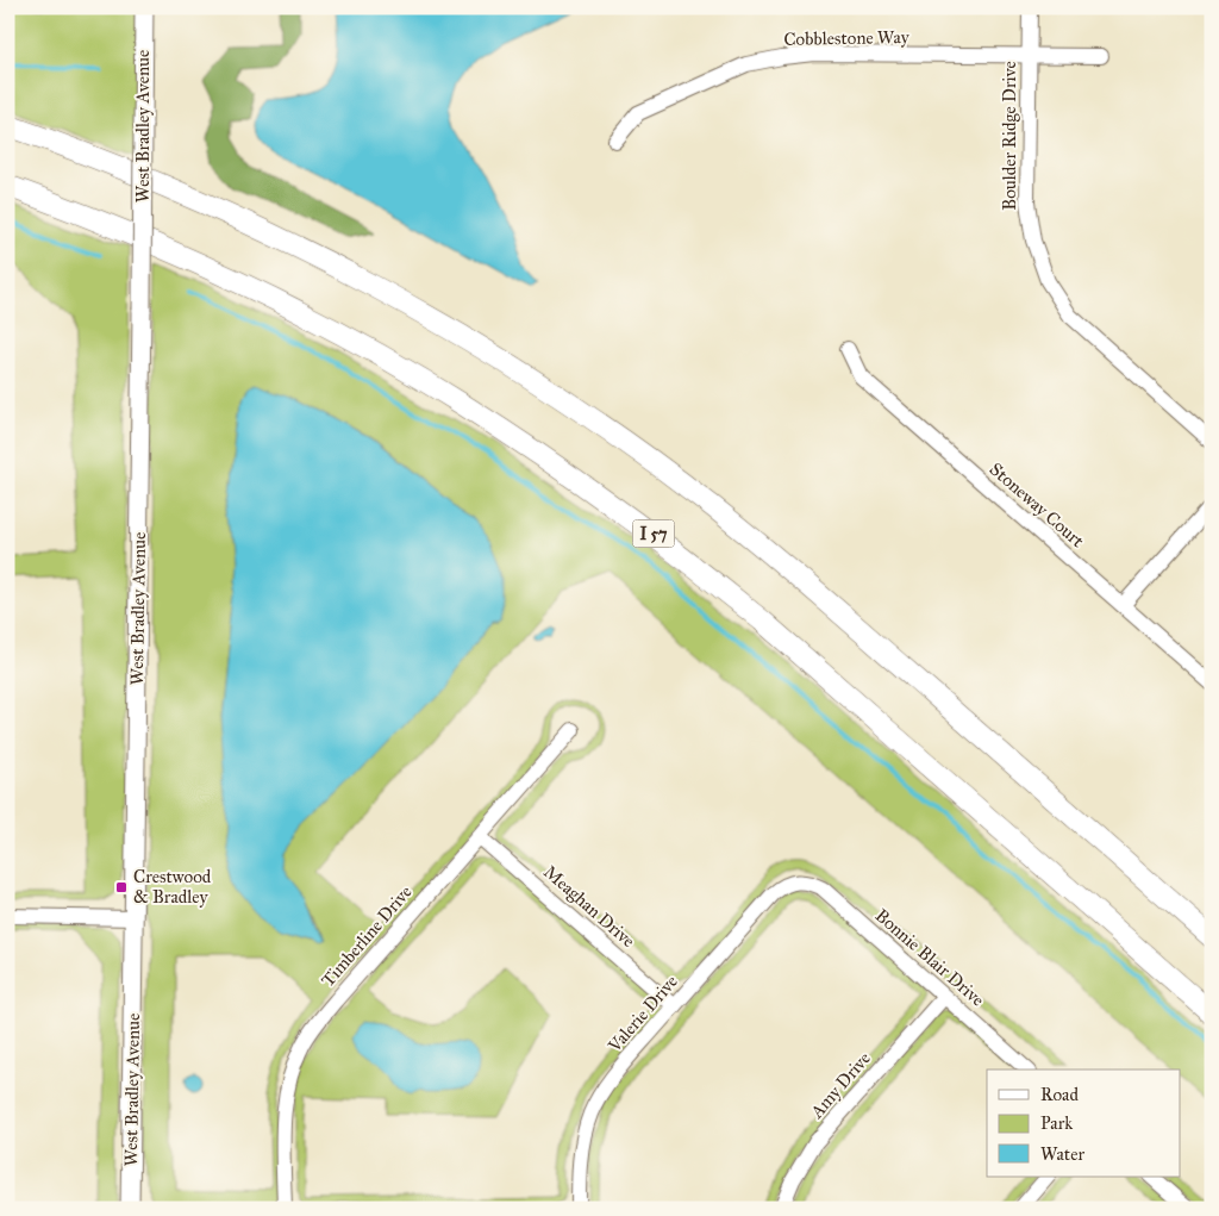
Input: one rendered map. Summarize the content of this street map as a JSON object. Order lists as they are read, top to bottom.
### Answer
{
  "streets": {
    "highway": ["I 57"],
    "main road": ["West Bradley Avenue"],
    "street": [
      "Cobblestone Way",
      "Boulder Ridge Drive",
      "Stoneway Court",
      "Meaghan Drive",
      "Timberline Drive",
      "Bonnie Blair Drive",
      "Valerie Drive",
      "Amy Drive"
    ]
  },
  "crossings": [
    ["Cobblestone Way", "Boulder Ridge Drive"],
    ["Meaghan Drive", "Timberline Drive"],
    ["Meaghan Drive", "Valerie Drive"],
    ["Bonnie Blair Drive", "Valerie Drive"],
    ["Bonnie Blair Drive", "Amy Drive"]
  ],
  "places": {
    "transit": ["Crestwood & Bradley"]
  },
  "legend": ["Road", "Park", "Water"]
}
